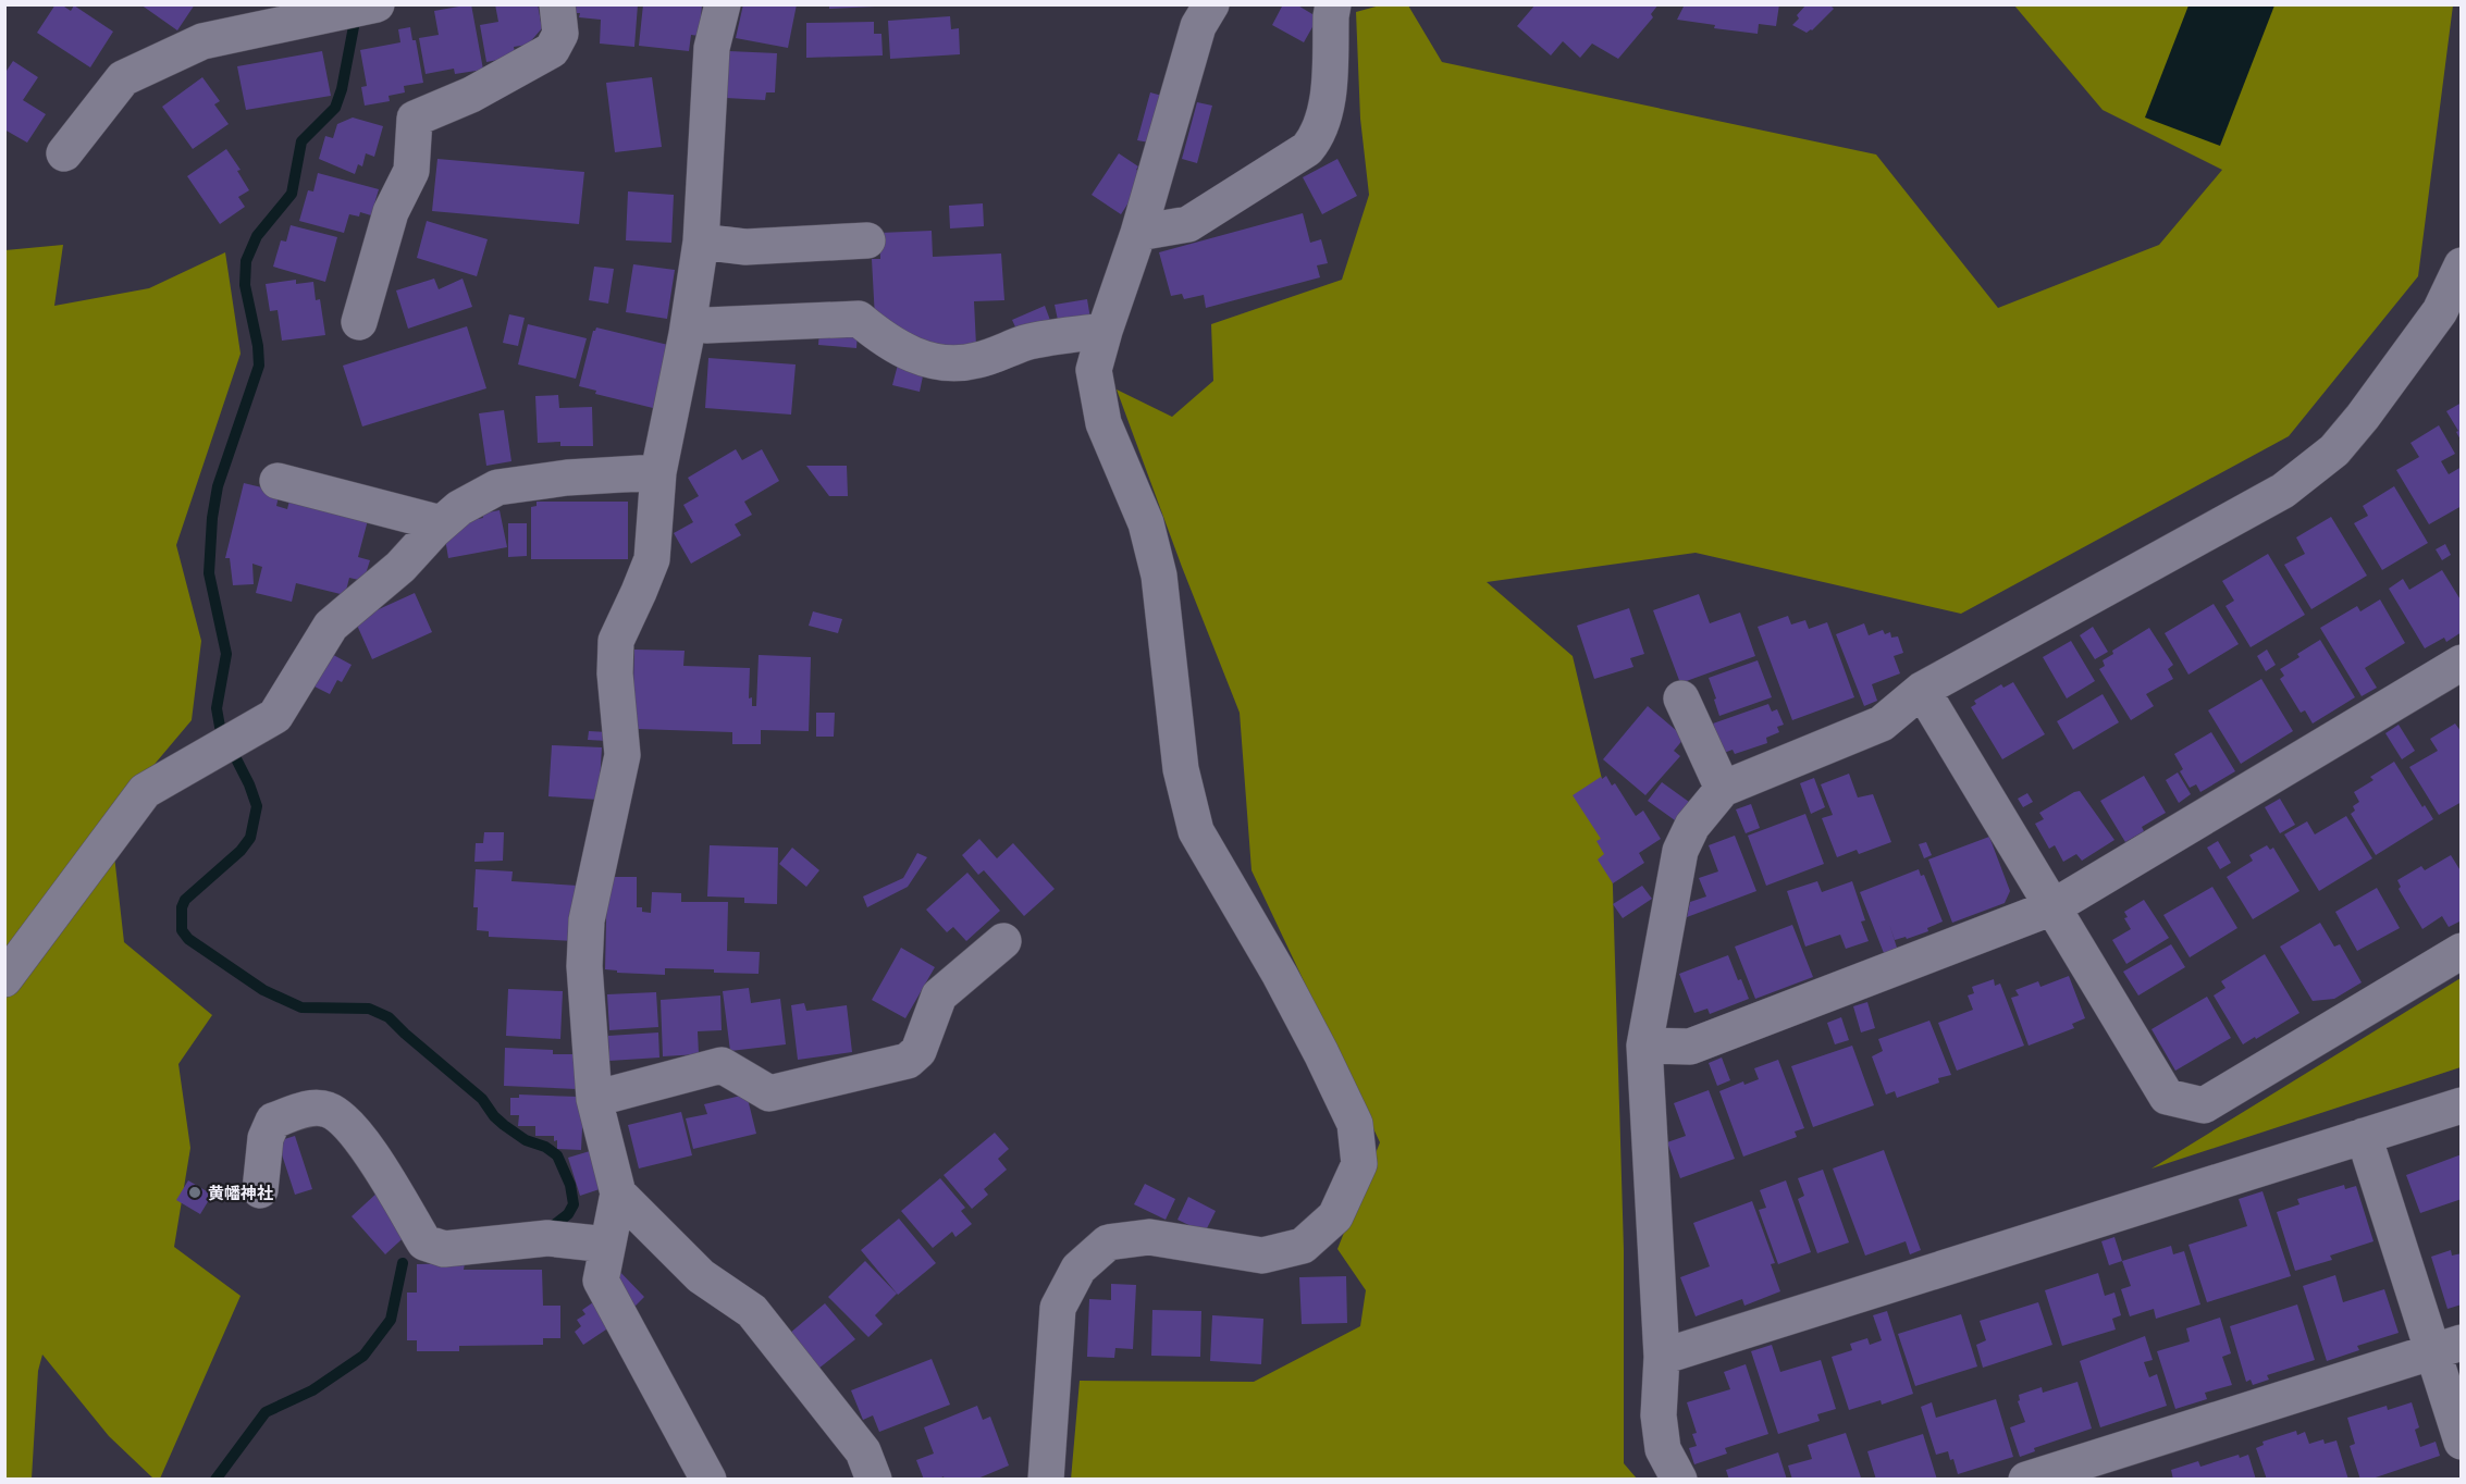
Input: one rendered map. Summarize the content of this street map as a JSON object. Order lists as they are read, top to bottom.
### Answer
{
  "places": ["黄幡神社"]
}
